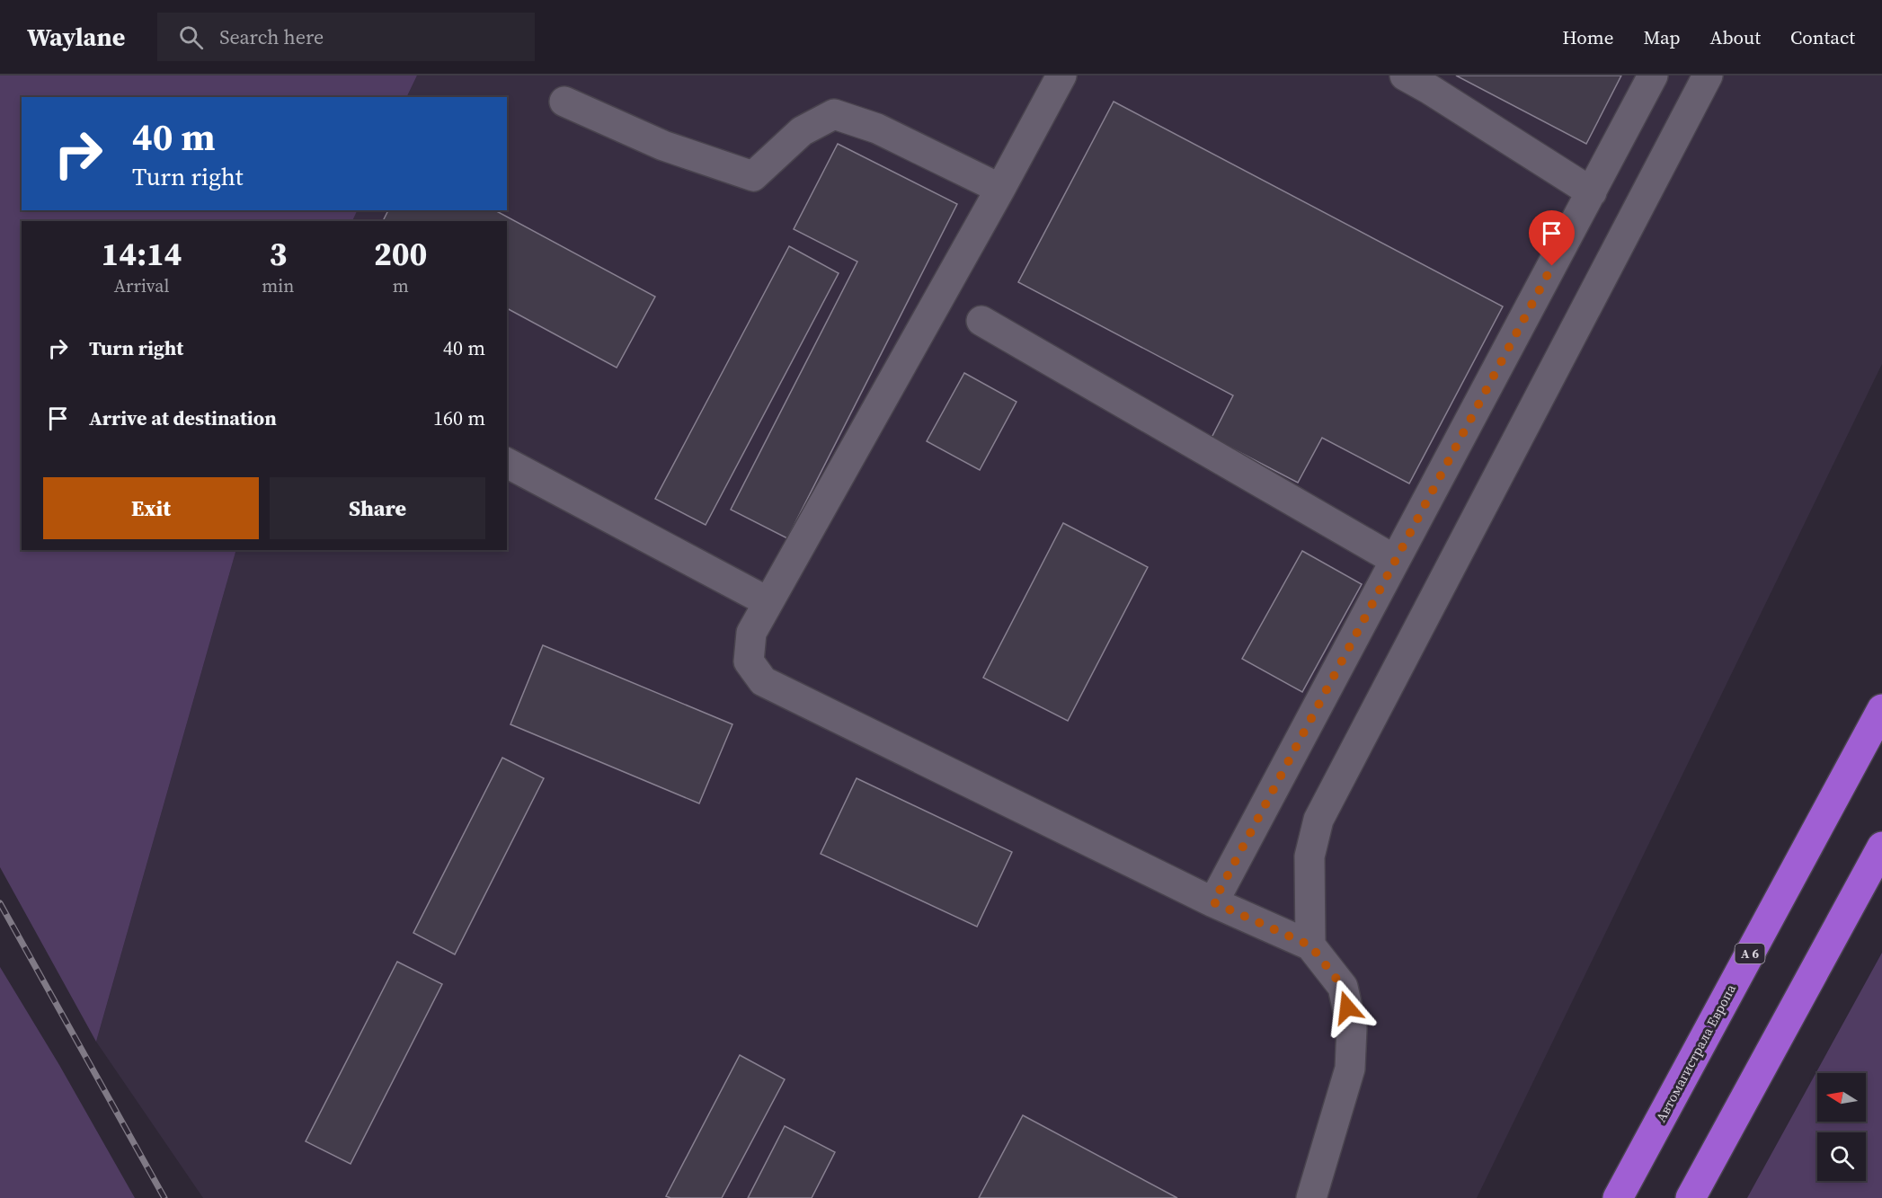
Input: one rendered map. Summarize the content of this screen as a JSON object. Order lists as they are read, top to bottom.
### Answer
{
  "streets": {
    "highway": ["A 6", "Автомагистрала Европа"]
  },
  "north": "left",
  "page": {
    "header": "Waylane",
    "search": "Search here",
    "nav": [
      "Home",
      "Map",
      "About",
      "Contact"
    ],
    "turn": ["40 m", "Turn right"],
    "eta": [
      "14:14",
      "Arrival",
      "3",
      "min",
      "200",
      "m"
    ],
    "list": [
      {
        "name": "Turn right",
        "value": "40 m"
      },
      {
        "name": "Arrive at destination",
        "value": "160 m"
      }
    ],
    "buttons": ["Exit", "Share"]
  }
}
